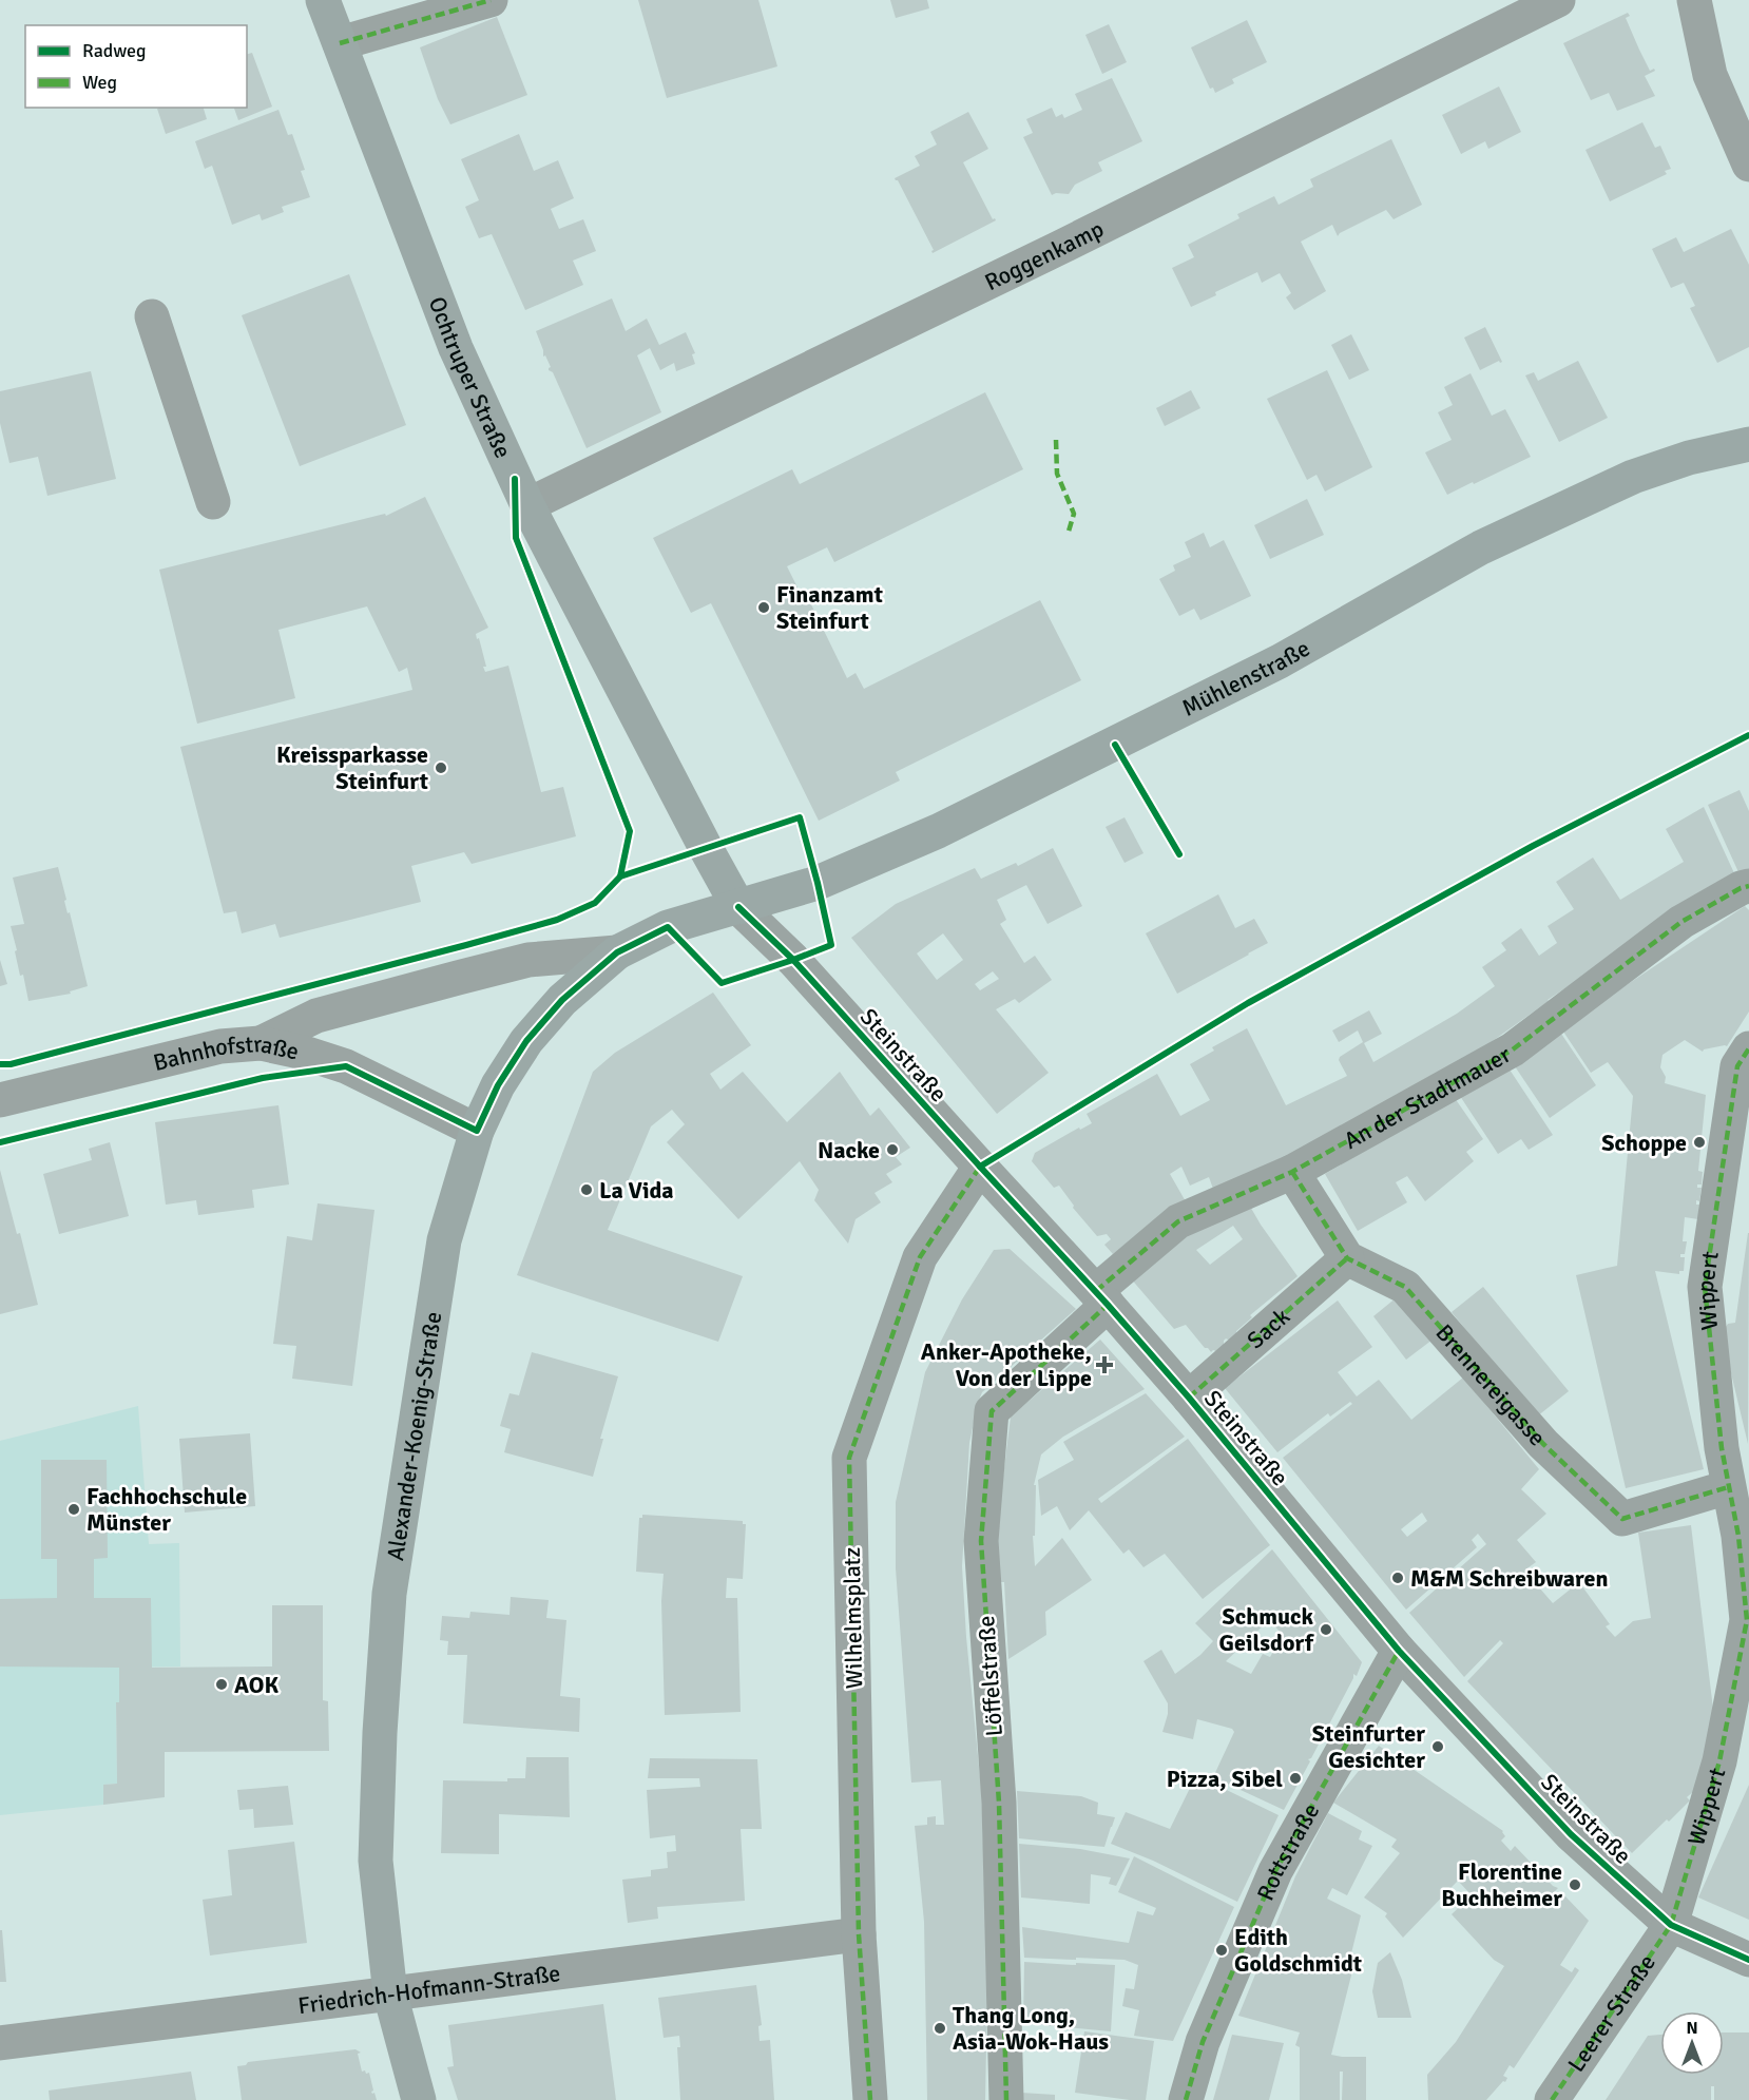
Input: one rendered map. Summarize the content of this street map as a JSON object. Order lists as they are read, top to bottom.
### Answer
{
  "streets": {
    "main road": ["Ochtruper Straße", "Mühlenstraße", "Alexander-Koenig-Straße"],
    "street": [
      "Roggenkamp",
      "Steinstraße",
      "Bahnhofstraße",
      "An der Stadtmauer",
      "Wippert",
      "Sack",
      "Brennereigasse",
      "Wilhelmsplatz",
      "Löffelstraße",
      "Rottstraße",
      "Friedrich-Hofmann-Straße",
      "Leerer Straße"
    ]
  },
  "crossings": [
    ["Roggenkamp", "Ochtruper Straße"],
    ["Ochtruper Straße", "Mühlenstraße"],
    ["Ochtruper Straße", "Steinstraße"],
    ["Ochtruper Straße", "Alexander-Koenig-Straße"],
    ["Mühlenstraße", "Steinstraße"],
    ["Mühlenstraße", "Alexander-Koenig-Straße"],
    ["Steinstraße", "An der Stadtmauer"],
    ["Steinstraße", "Wippert"],
    ["Steinstraße", "Sack"],
    ["Steinstraße", "Alexander-Koenig-Straße"],
    ["Steinstraße", "Wilhelmsplatz"],
    ["Steinstraße", "Löffelstraße"],
    ["Steinstraße", "Rottstraße"],
    ["Steinstraße", "Leerer Straße"],
    ["Bahnhofstraße", "Alexander-Koenig-Straße"],
    ["An der Stadtmauer", "Löffelstraße"],
    ["Wippert", "Brennereigasse"],
    ["Wippert", "Leerer Straße"],
    ["Sack", "Brennereigasse"],
    ["Alexander-Koenig-Straße", "Friedrich-Hofmann-Straße"],
    ["Wilhelmsplatz", "Friedrich-Hofmann-Straße"]
  ],
  "places": {
    "other": [
      "Finanzamt Steinfurt",
      "Kreissparkasse Steinfurt",
      "Schoppe",
      "Nacke",
      "La Vida",
      "Fachhochschule Münster",
      "M&M Schreibwaren",
      "Schmuck Geilsdorf",
      "AOK",
      "Steinfurter Gesichter",
      "Pizza, Sibel",
      "Florentine Buchheimer",
      "Edith Goldschmidt",
      "Thang Long, Asia-Wok-Haus"
    ],
    "health": ["Anker-Apotheke, Von der Lippe"]
  },
  "legend": ["Radweg", "Weg"],
  "north": "top"
}
